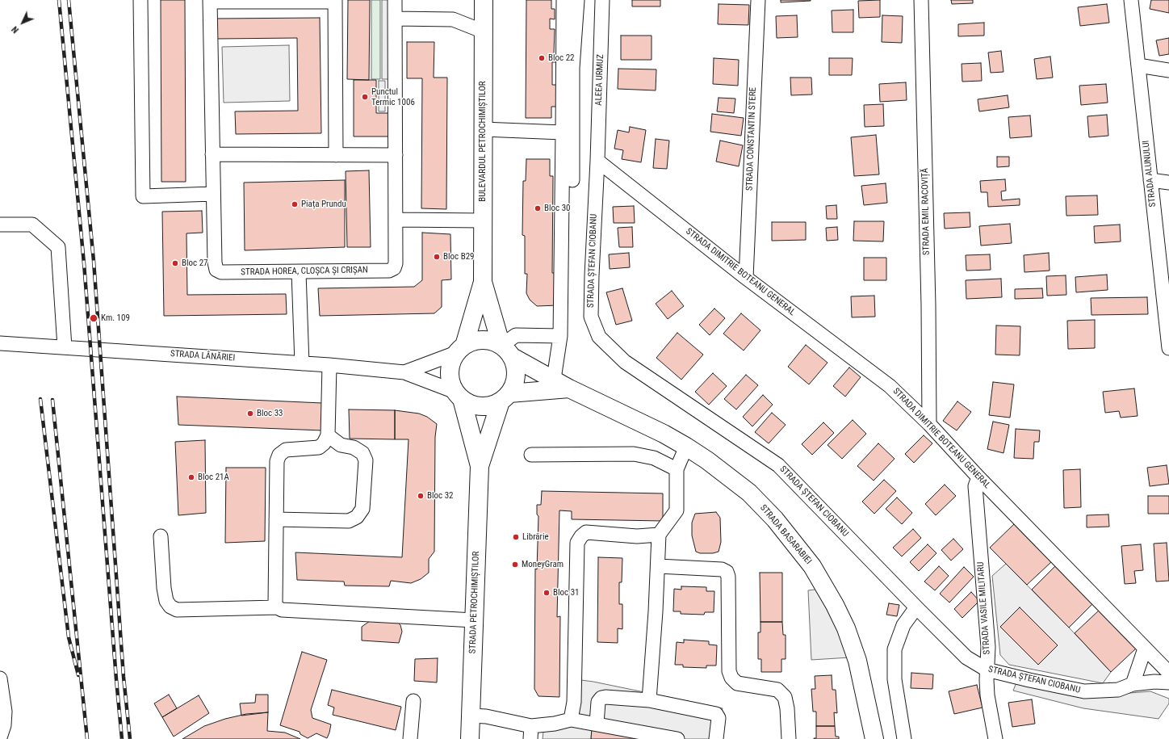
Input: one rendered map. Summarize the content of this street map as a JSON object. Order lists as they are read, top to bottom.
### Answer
{
  "streets": {
    "main road": ["BULEVARDUL PETROCHIMIȘTILOR", "STRADA BASARABIEI", "STRADA PETROCHIMIȘTILOR"],
    "street": [
      "ALEEA URMUZ",
      "STRADA CONSTANTIN STERE",
      "STRADA ALUNULUI",
      "STRADA EMIL RACOVIȚĂ",
      "STRADA ȘTEFAN CIOBANU",
      "STRADA HOREA, CLOȘCA ȘI CRIȘAN",
      "STRADA DIMITRIE BOTEANU GENERAL",
      "STRADA LÂNĂRIEI",
      "STRADA VASILE MILITARU"
    ]
  },
  "crossings": [
    ["ALEEA URMUZ", "STRADA ȘTEFAN CIOBANU"],
    ["ALEEA URMUZ", "STRADA DIMITRIE BOTEANU GENERAL"],
    ["STRADA CONSTANTIN STERE", "STRADA DIMITRIE BOTEANU GENERAL"],
    ["BULEVARDUL PETROCHIMIȘTILOR", "STRADA BASARABIEI"],
    ["BULEVARDUL PETROCHIMIȘTILOR", "STRADA PETROCHIMIȘTILOR"],
    ["STRADA EMIL RACOVIȚĂ", "STRADA DIMITRIE BOTEANU GENERAL"],
    ["STRADA ȘTEFAN CIOBANU", "STRADA DIMITRIE BOTEANU GENERAL"],
    ["STRADA ȘTEFAN CIOBANU", "STRADA VASILE MILITARU"],
    ["STRADA DIMITRIE BOTEANU GENERAL", "STRADA VASILE MILITARU"],
    ["STRADA BASARABIEI", "STRADA PETROCHIMIȘTILOR"]
  ],
  "places": [
    "Bloc 22",
    "Punctul Termic 1006",
    "Piața Prundu",
    "Bloc 30",
    "Bloc B29",
    "Bloc 27",
    "Km. 109",
    "Bloc 33",
    "Bloc 21A",
    "Bloc 32",
    "Librărie",
    "MoneyGram",
    "Bloc 31"
  ],
  "north": "bottom left"
}
